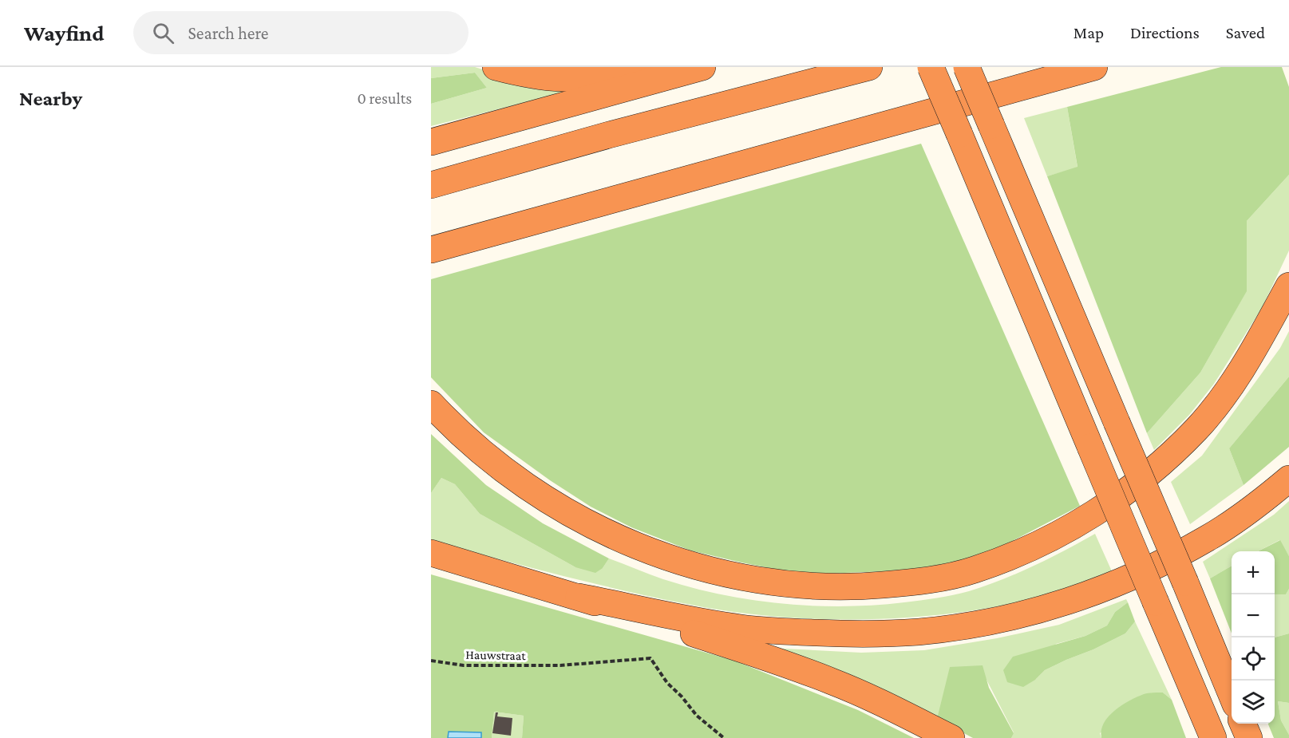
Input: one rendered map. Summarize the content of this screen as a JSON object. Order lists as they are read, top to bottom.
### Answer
{
  "streets": {
    "path": ["Hauwstraat"]
  },
  "page": {
    "header": "Wayfind",
    "search": "Search here",
    "nav": ["Map", "Directions", "Saved"],
    "heading": ["Nearby", "0 results"],
    "map_buttons": ["+", "−"]
  }
}
